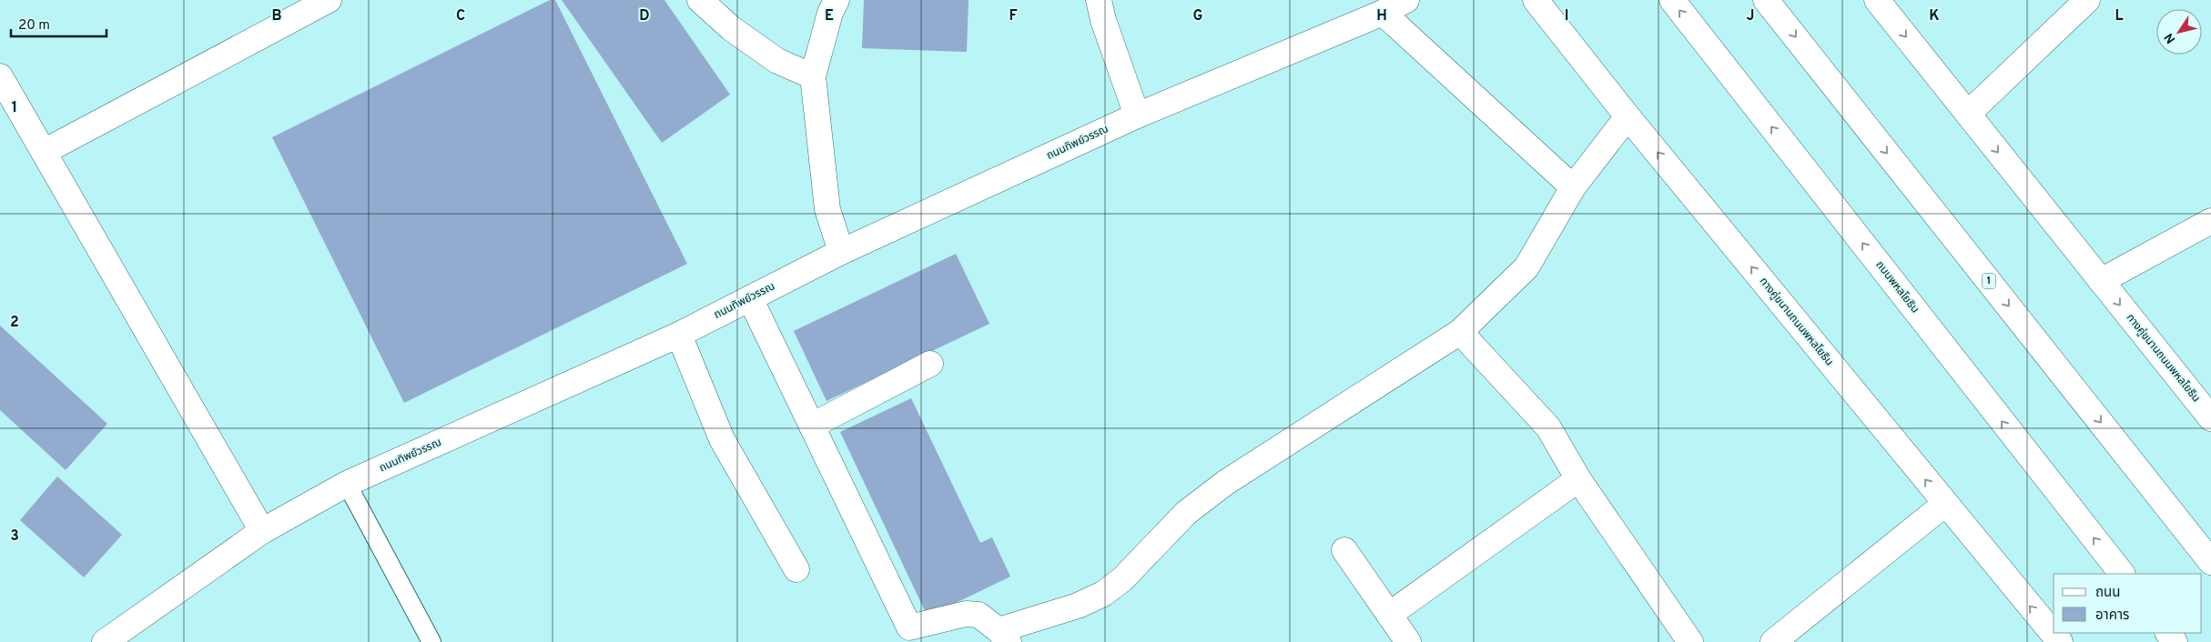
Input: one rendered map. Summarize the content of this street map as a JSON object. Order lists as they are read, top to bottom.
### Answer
{
  "streets": {
    "main road": [
      "ถนนทิพย์วรรณ",
      "1",
      "ถนนพหลโยธิน",
      "ทางคู่ขนานถนนพหลโยธิน"
    ]
  },
  "legend": ["ถนน", "อาคาร"],
  "scale_bar": "20 m",
  "north": "bottom left",
  "grid": {
    "columns": [
      "B",
      "C",
      "D",
      "E",
      "F",
      "G",
      "H",
      "I",
      "J",
      "K",
      "L"
    ],
    "rows": ["1", "2", "3"]
  }
}
